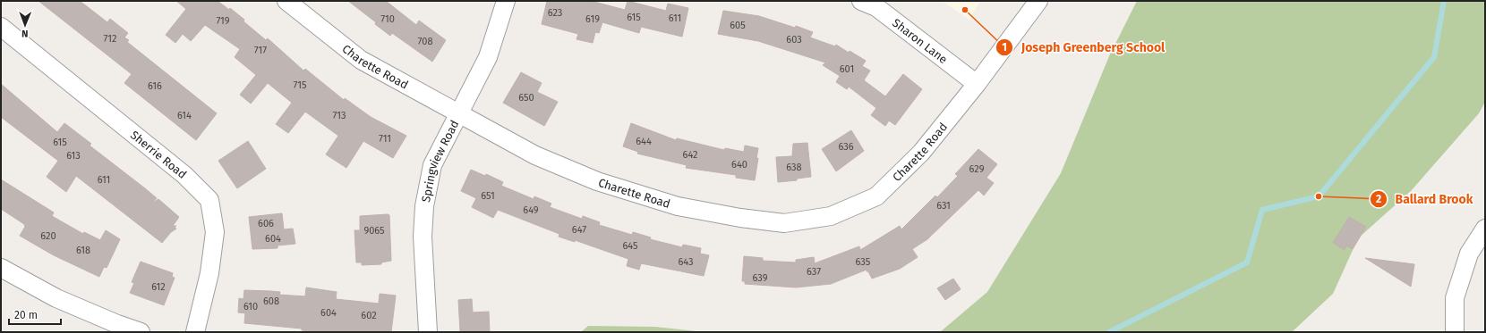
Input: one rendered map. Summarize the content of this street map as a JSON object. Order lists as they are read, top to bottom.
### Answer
{
  "streets": {
    "street": [
      "Sharon Lane",
      "Charette Road",
      "Sherrie Road",
      "Springview Road"
    ]
  },
  "crossings": [
    ["Sharon Lane", "Charette Road"],
    ["Charette Road", "Springview Road"]
  ],
  "places": ["Joseph Greenberg School", "Ballard Brook"],
  "house_numbers": [
    "623",
    "615",
    "611",
    "710",
    "619",
    "719",
    "605",
    "712",
    "603",
    "708",
    "717",
    "601",
    "715",
    "616",
    "650",
    "614",
    "713",
    "711",
    "644",
    "615",
    "636",
    "642",
    "613",
    "640",
    "638",
    "629",
    "611",
    "651",
    "631",
    "649",
    "606",
    "647",
    "9065",
    "620",
    "604",
    "645",
    "618",
    "643",
    "635",
    "637",
    "639",
    "612",
    "608",
    "610",
    "604",
    "602"
  ],
  "scale_bar": "20 m",
  "north": "bottom"
}
